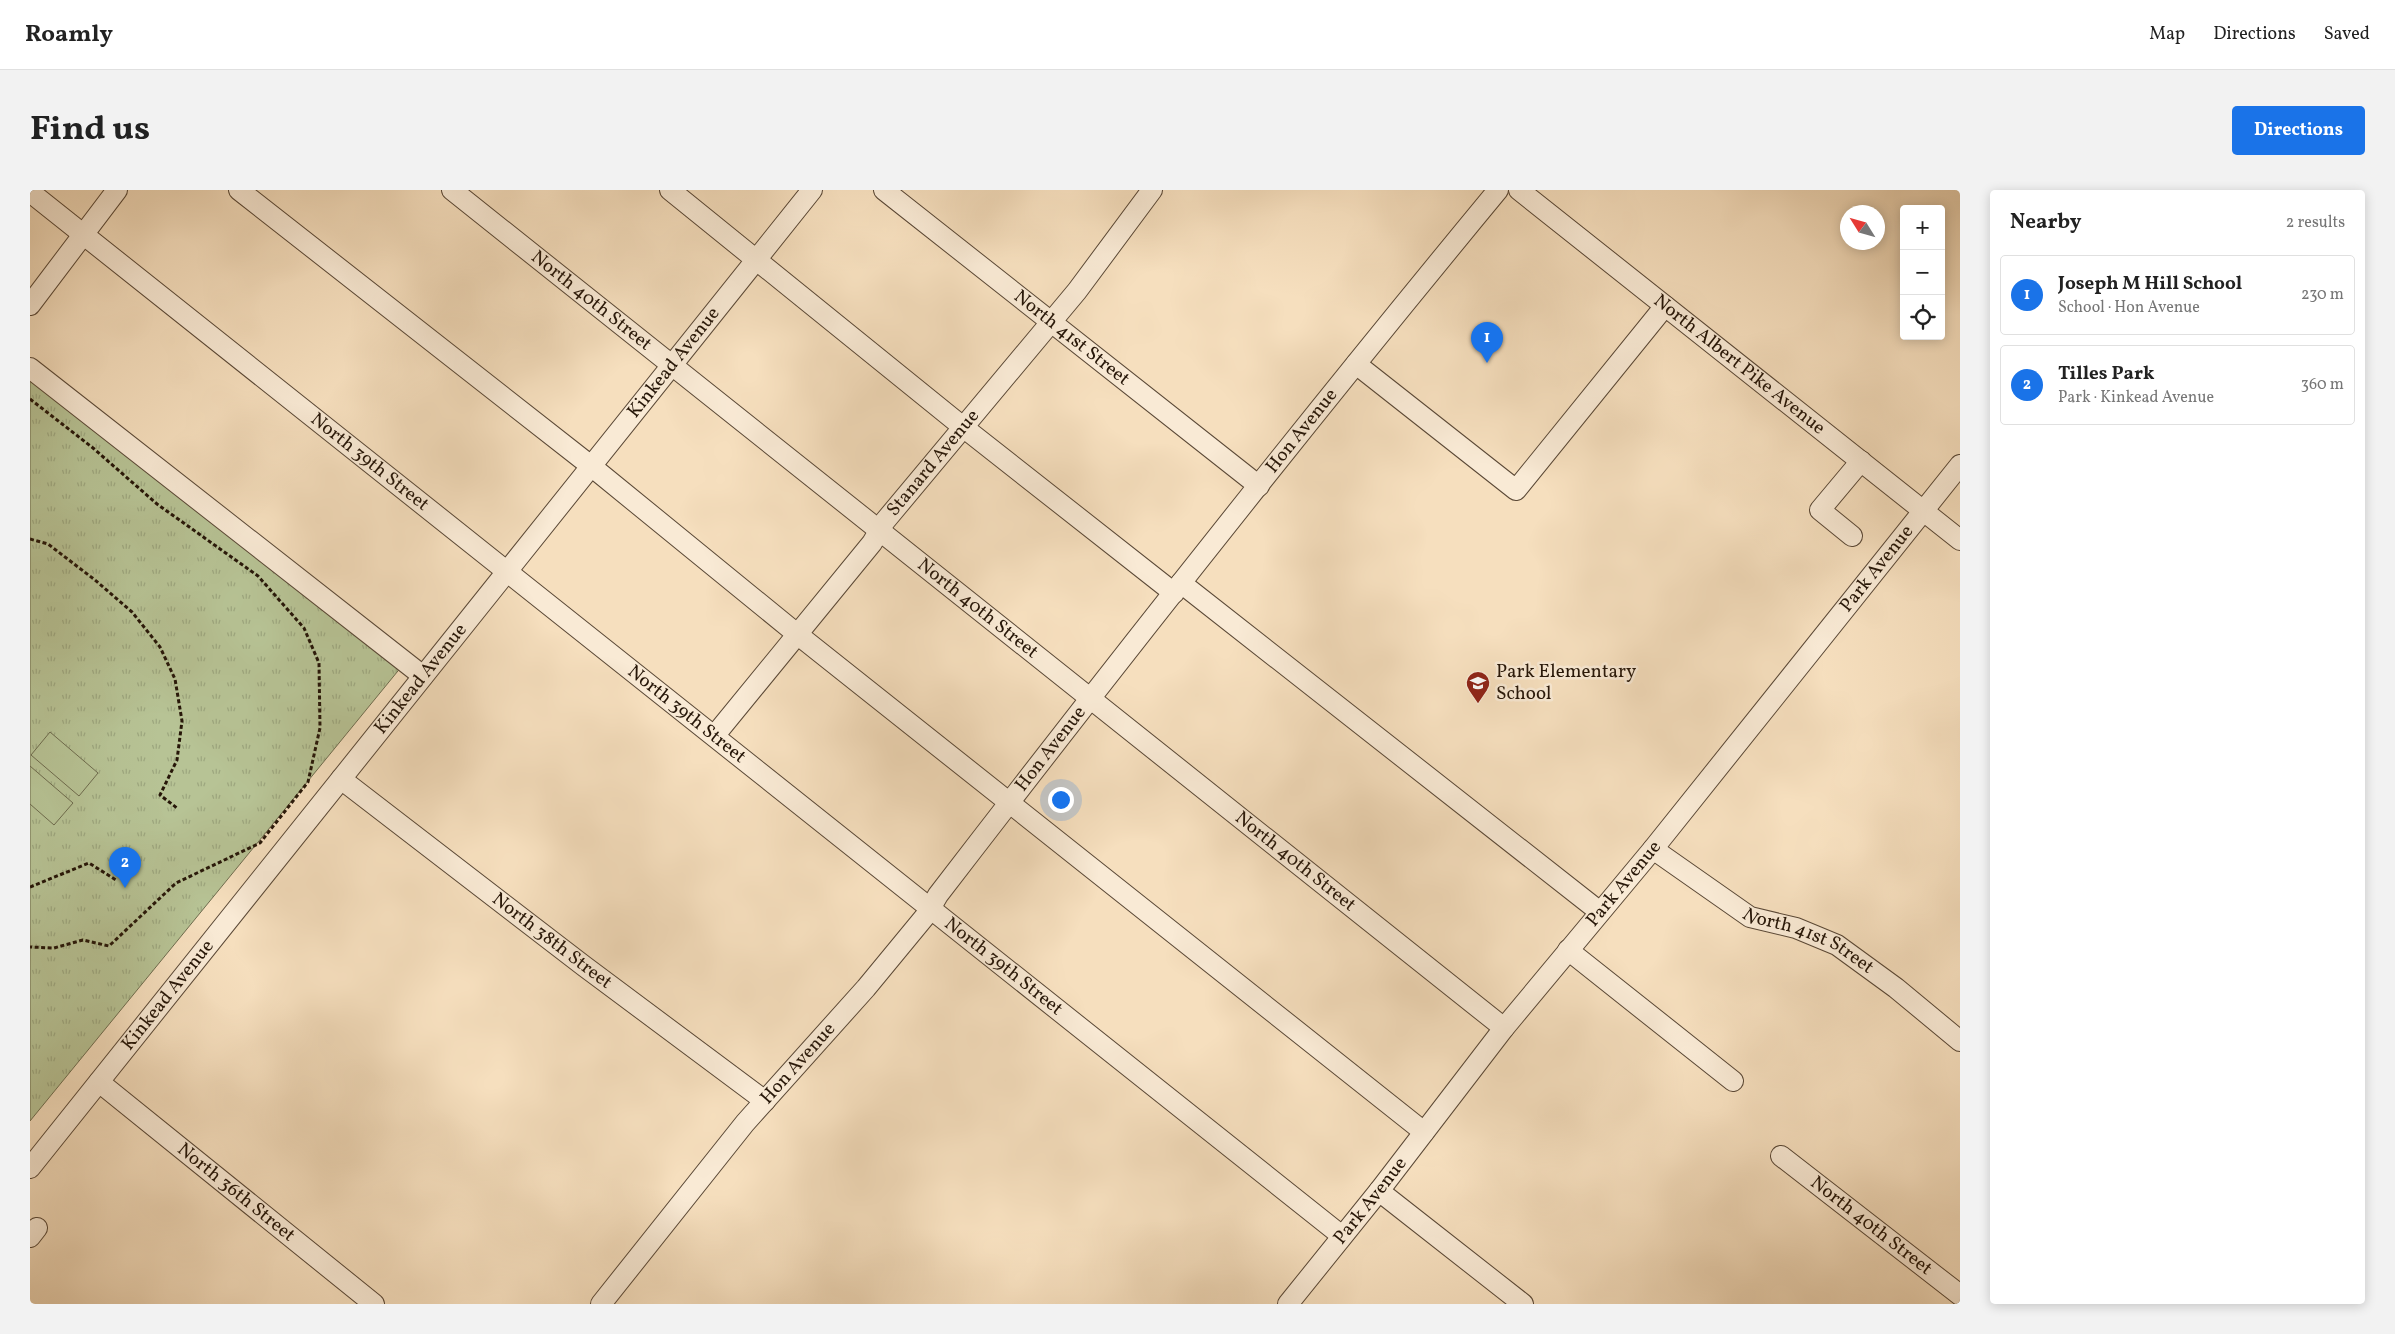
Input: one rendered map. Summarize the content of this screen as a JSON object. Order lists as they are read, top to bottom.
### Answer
{
  "streets": {
    "street": [
      "North 40th Street",
      "North 41st Street",
      "Kinkead Avenue",
      "North Albert Pike Avenue",
      "Hon Avenue",
      "North 39th Street",
      "Stanard Avenue",
      "Park Avenue",
      "North 38th Street",
      "North 36th Street"
    ]
  },
  "crossings": [
    ["North 40th Street", "Kinkead Avenue"],
    ["North 40th Street", "Hon Avenue"],
    ["North 40th Street", "Stanard Avenue"],
    ["North 40th Street", "Park Avenue"],
    ["North 41st Street", "Hon Avenue"],
    ["North 41st Street", "Stanard Avenue"],
    ["North 41st Street", "Park Avenue"],
    ["Kinkead Avenue", "North 39th Street"],
    ["Kinkead Avenue", "North 38th Street"],
    ["Kinkead Avenue", "North 36th Street"],
    ["North Albert Pike Avenue", "Park Avenue"],
    ["Hon Avenue", "North 39th Street"],
    ["Hon Avenue", "North 38th Street"],
    ["North 39th Street", "Stanard Avenue"],
    ["North 39th Street", "Park Avenue"]
  ],
  "places": {
    "school or university": ["Park Elementary School"]
  },
  "north": "top left",
  "page": {
    "header": "Roamly",
    "nav": ["Map", "Directions", "Saved"],
    "title": "Find us",
    "buttons": "Directions",
    "heading": ["Nearby", "2 results"],
    "map_buttons": ["+", "−"],
    "list": [
      {
        "mark": "1",
        "name": "Joseph M Hill School",
        "note": "School · Hon Avenue",
        "value": "230 m"
      },
      {
        "mark": "2",
        "name": "Tilles Park",
        "note": "Park · Kinkead Avenue",
        "value": "360 m"
      }
    ],
    "pins": ["1", "2"]
  }
}
